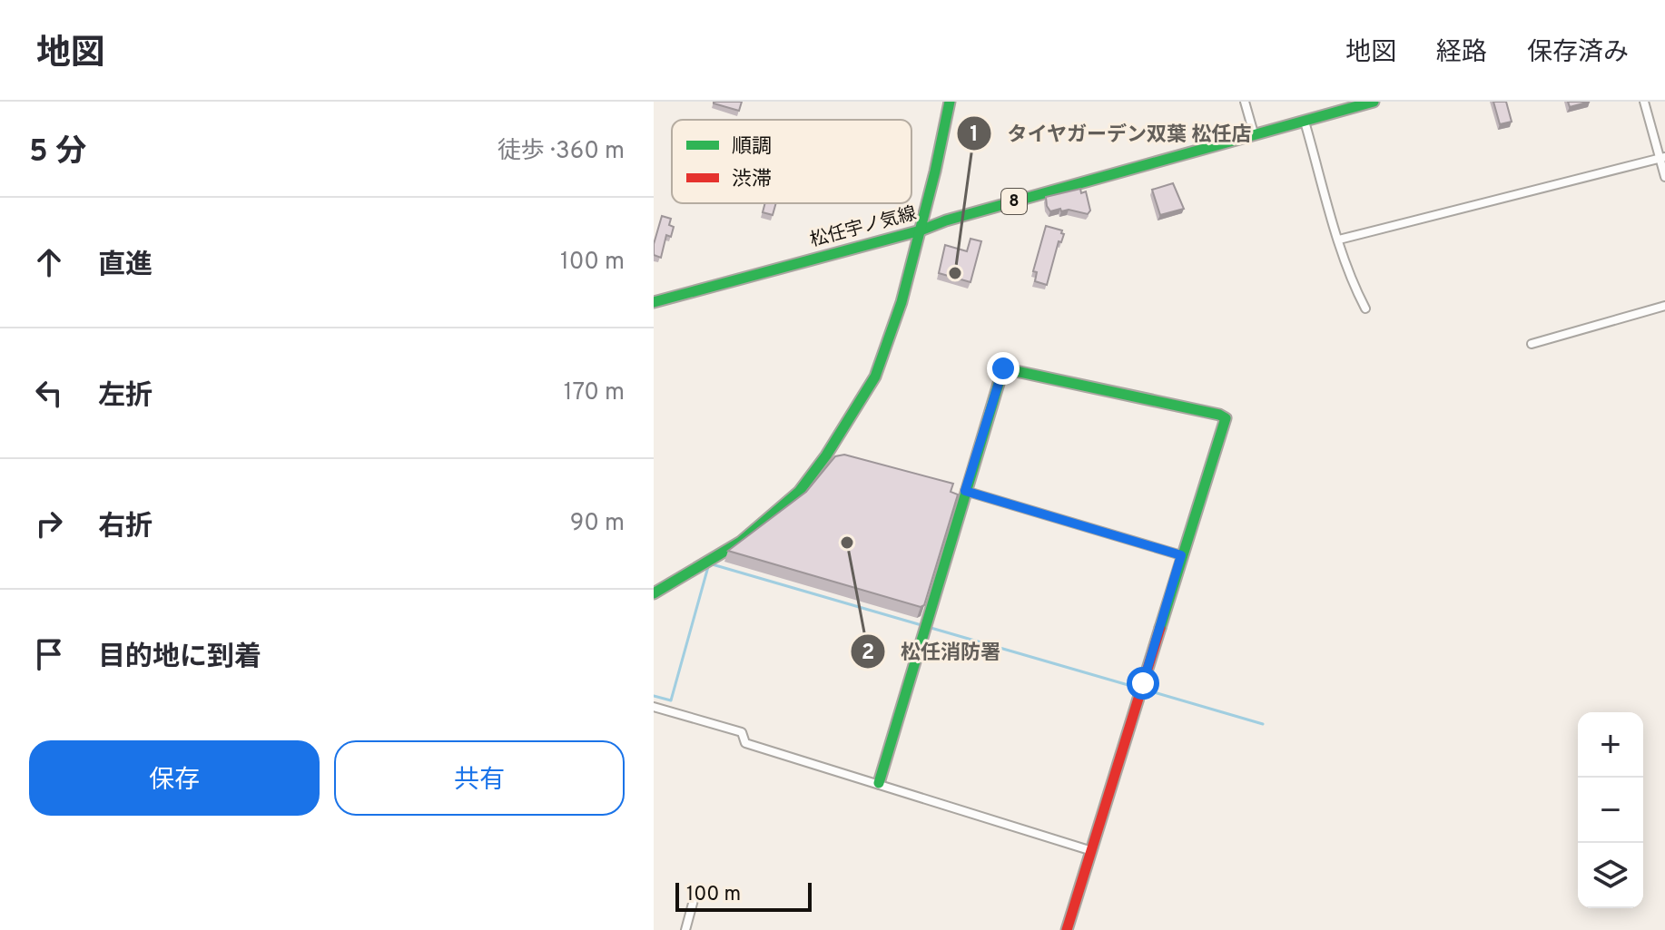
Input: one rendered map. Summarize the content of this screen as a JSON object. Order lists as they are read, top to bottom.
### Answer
{
  "streets": {
    "street": ["8", "松任宇ノ気線"]
  },
  "places": ["タイヤガーデン双葉 松任店", "松任消防署"],
  "legend": ["順調", "渋滞"],
  "scale_bar": "100 m",
  "page": {
    "header": "地図",
    "nav": ["地図", "経路", "保存済み"],
    "heading": ["5 分", "徒歩 · 360 m"],
    "list": [
      ["直進", "100 m"],
      ["左折", "170 m"],
      ["右折", "90 m"],
      "目的地に到着"
    ],
    "map_buttons": ["+", "−"],
    "buttons": ["保存", "共有"],
    "scale": "100 m"
  }
}
